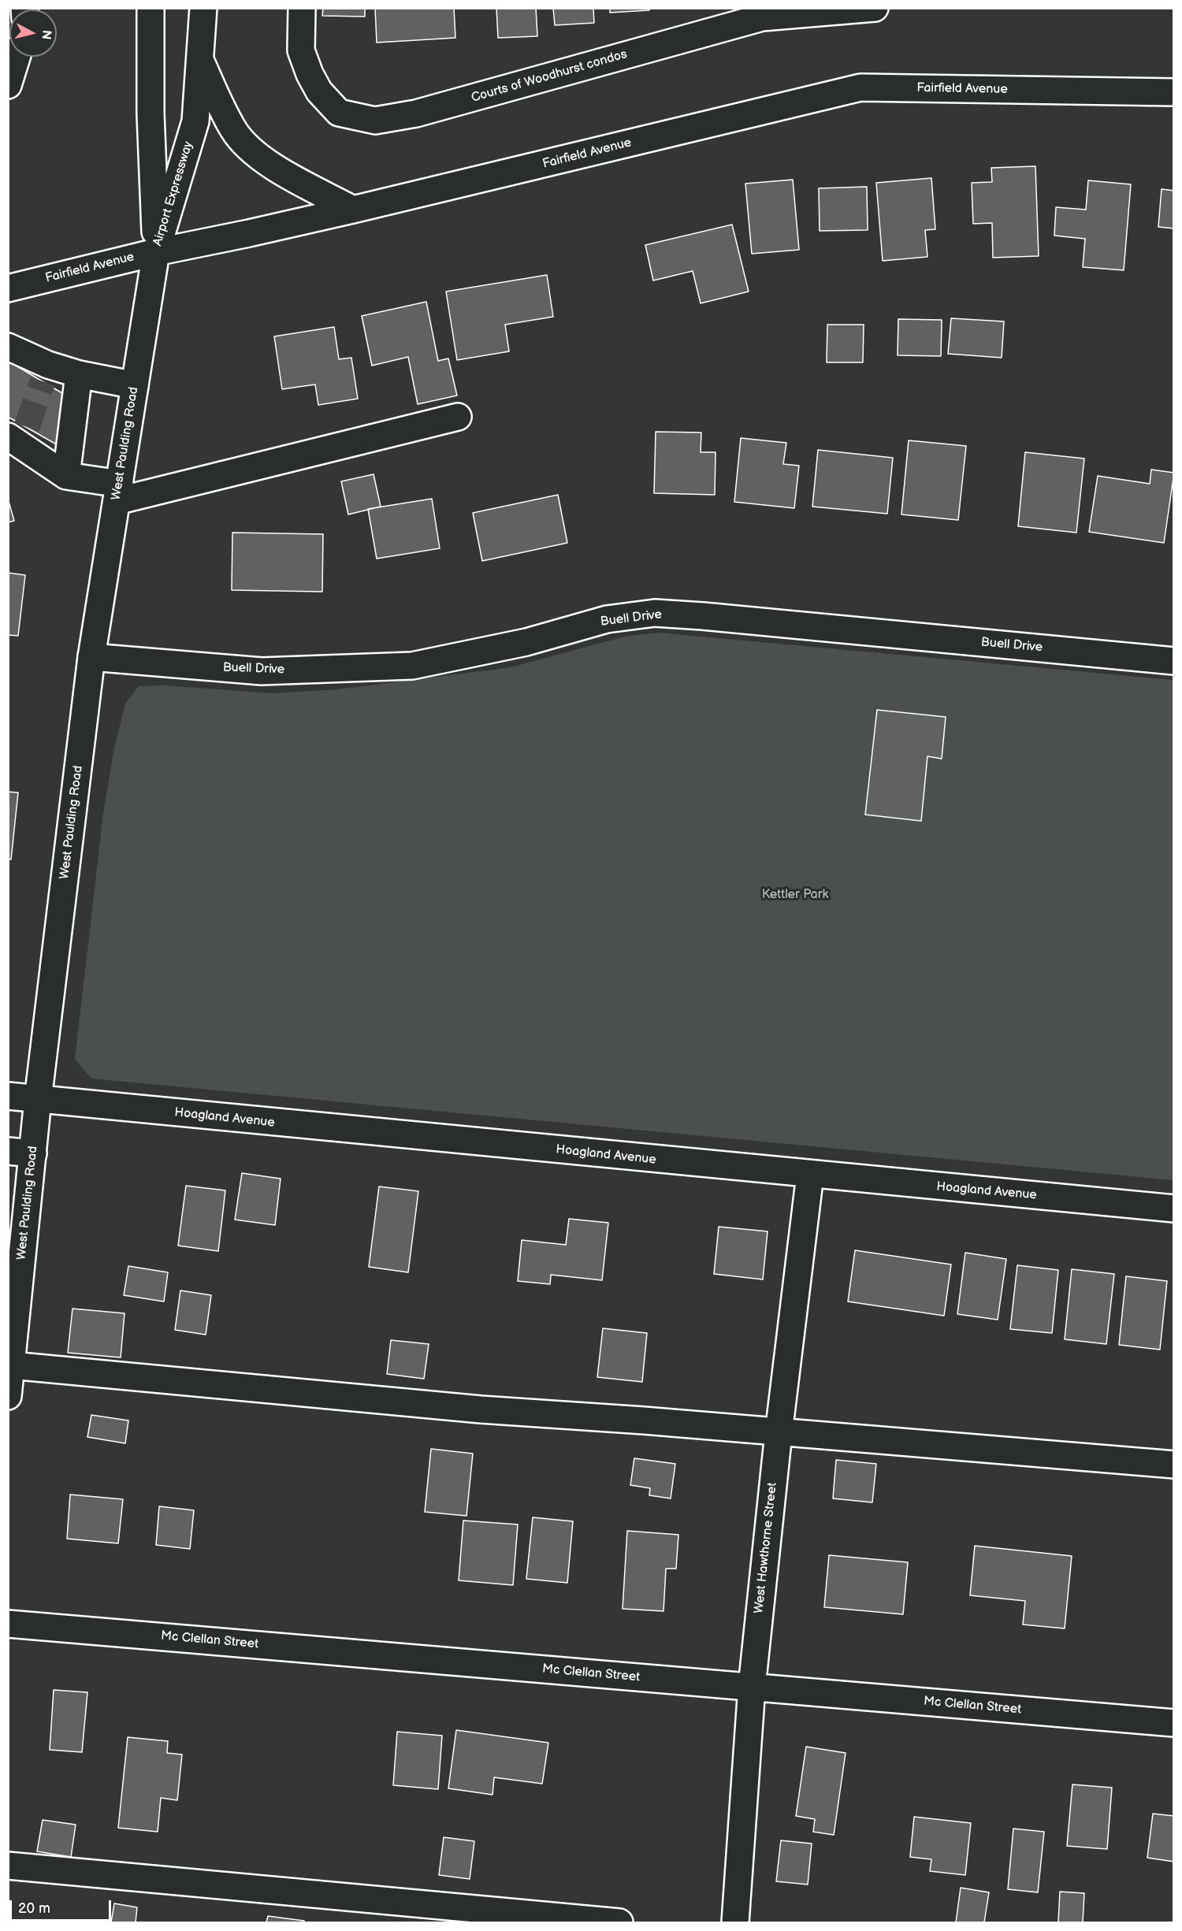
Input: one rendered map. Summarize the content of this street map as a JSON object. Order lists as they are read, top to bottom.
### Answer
{
  "streets": {
    "street": [
      "Courts of Woodhurst condos",
      "Fairfield Avenue",
      "Airport Expressway",
      "West Paulding Road",
      "Buell Drive",
      "Hoagland Avenue",
      "West Hawthorne Street",
      "Mc Clellan Street"
    ]
  },
  "crossings": [
    ["Fairfield Avenue", "Airport Expressway"],
    ["Fairfield Avenue", "West Paulding Road"],
    ["Airport Expressway", "West Paulding Road"],
    ["West Paulding Road", "Buell Drive"],
    ["West Paulding Road", "Hoagland Avenue"],
    ["Hoagland Avenue", "West Hawthorne Street"],
    ["West Hawthorne Street", "Mc Clellan Street"]
  ],
  "parks": ["Kettler Park"],
  "scale_bar": "20 m",
  "north": "right"
}
